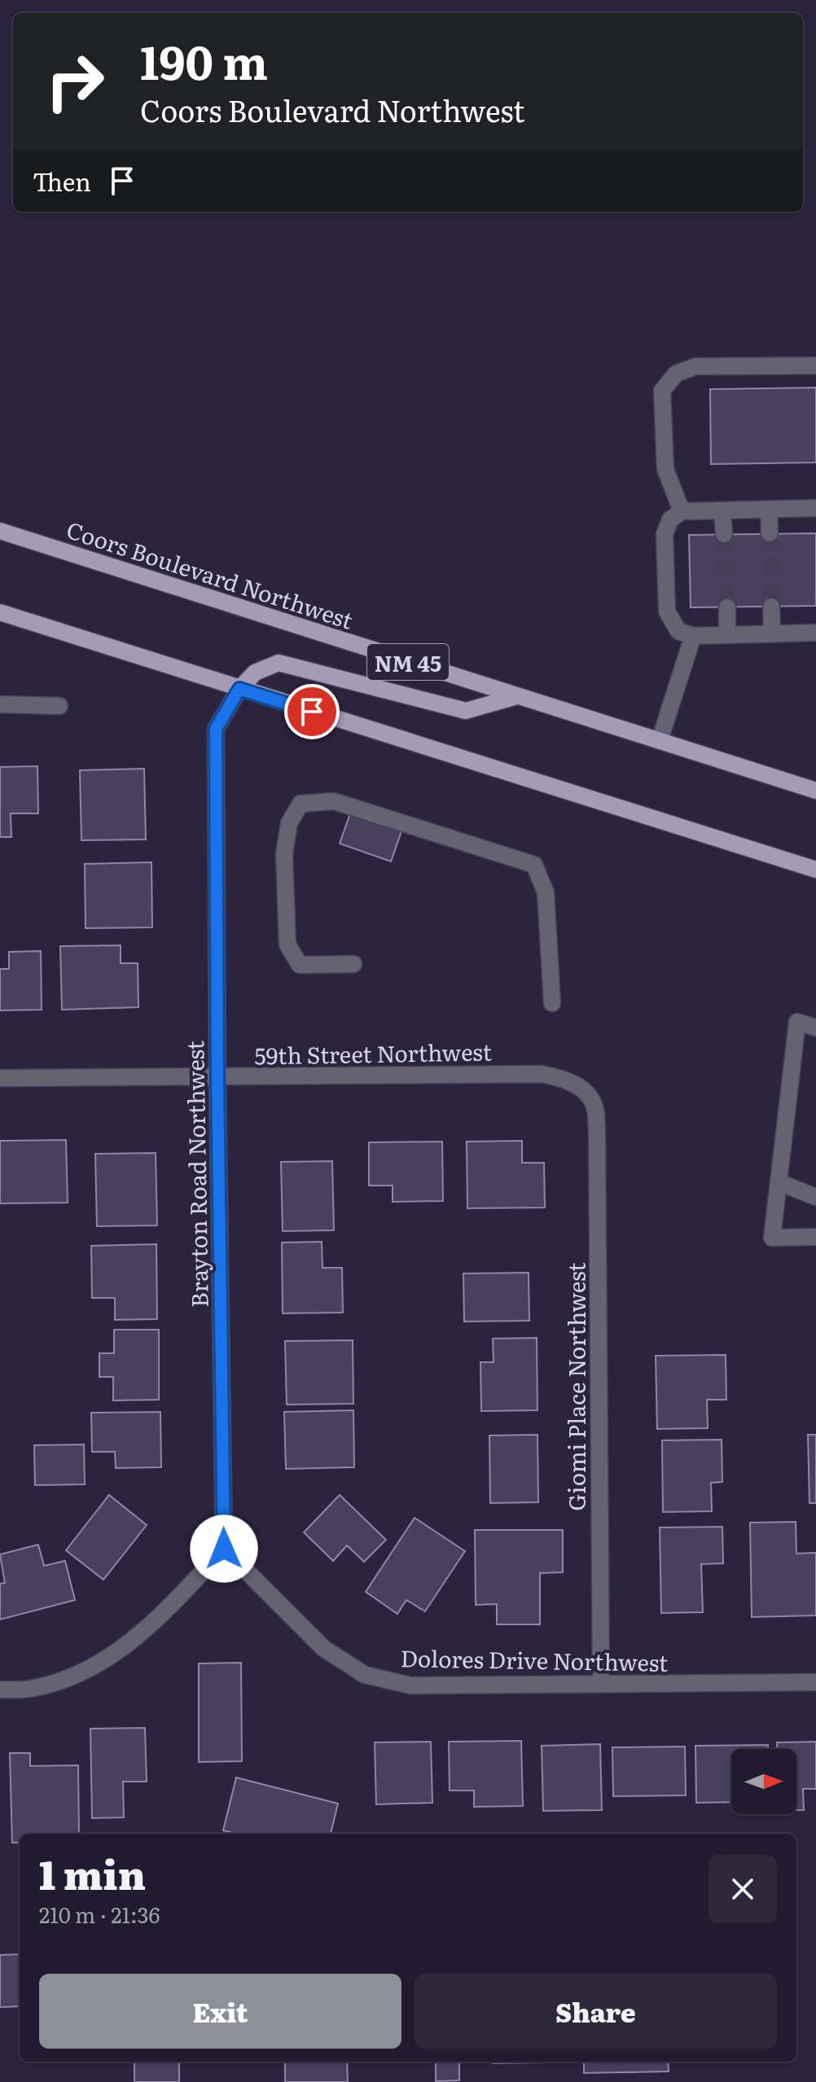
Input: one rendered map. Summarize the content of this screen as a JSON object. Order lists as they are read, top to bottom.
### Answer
{
  "streets": {
    "main road": ["Coors Boulevard Northwest", "NM 45"],
    "street": [
      "59th Street Northwest",
      "Brayton Road Northwest",
      "Giomi Place Northwest",
      "Dolores Drive Northwest"
    ]
  },
  "crossings": [
    ["59th Street Northwest", "Brayton Road Northwest"],
    ["59th Street Northwest", "Giomi Place Northwest"],
    ["Brayton Road Northwest", "Dolores Drive Northwest"],
    ["Giomi Place Northwest", "Dolores Drive Northwest"]
  ],
  "north": "right",
  "page": {
    "turn": ["190 m", "Coors Boulevard Northwest"],
    "then": "Then",
    "heading": ["1 min", "210 m · 21:36"],
    "buttons": ["Exit", "Share"]
  }
}
